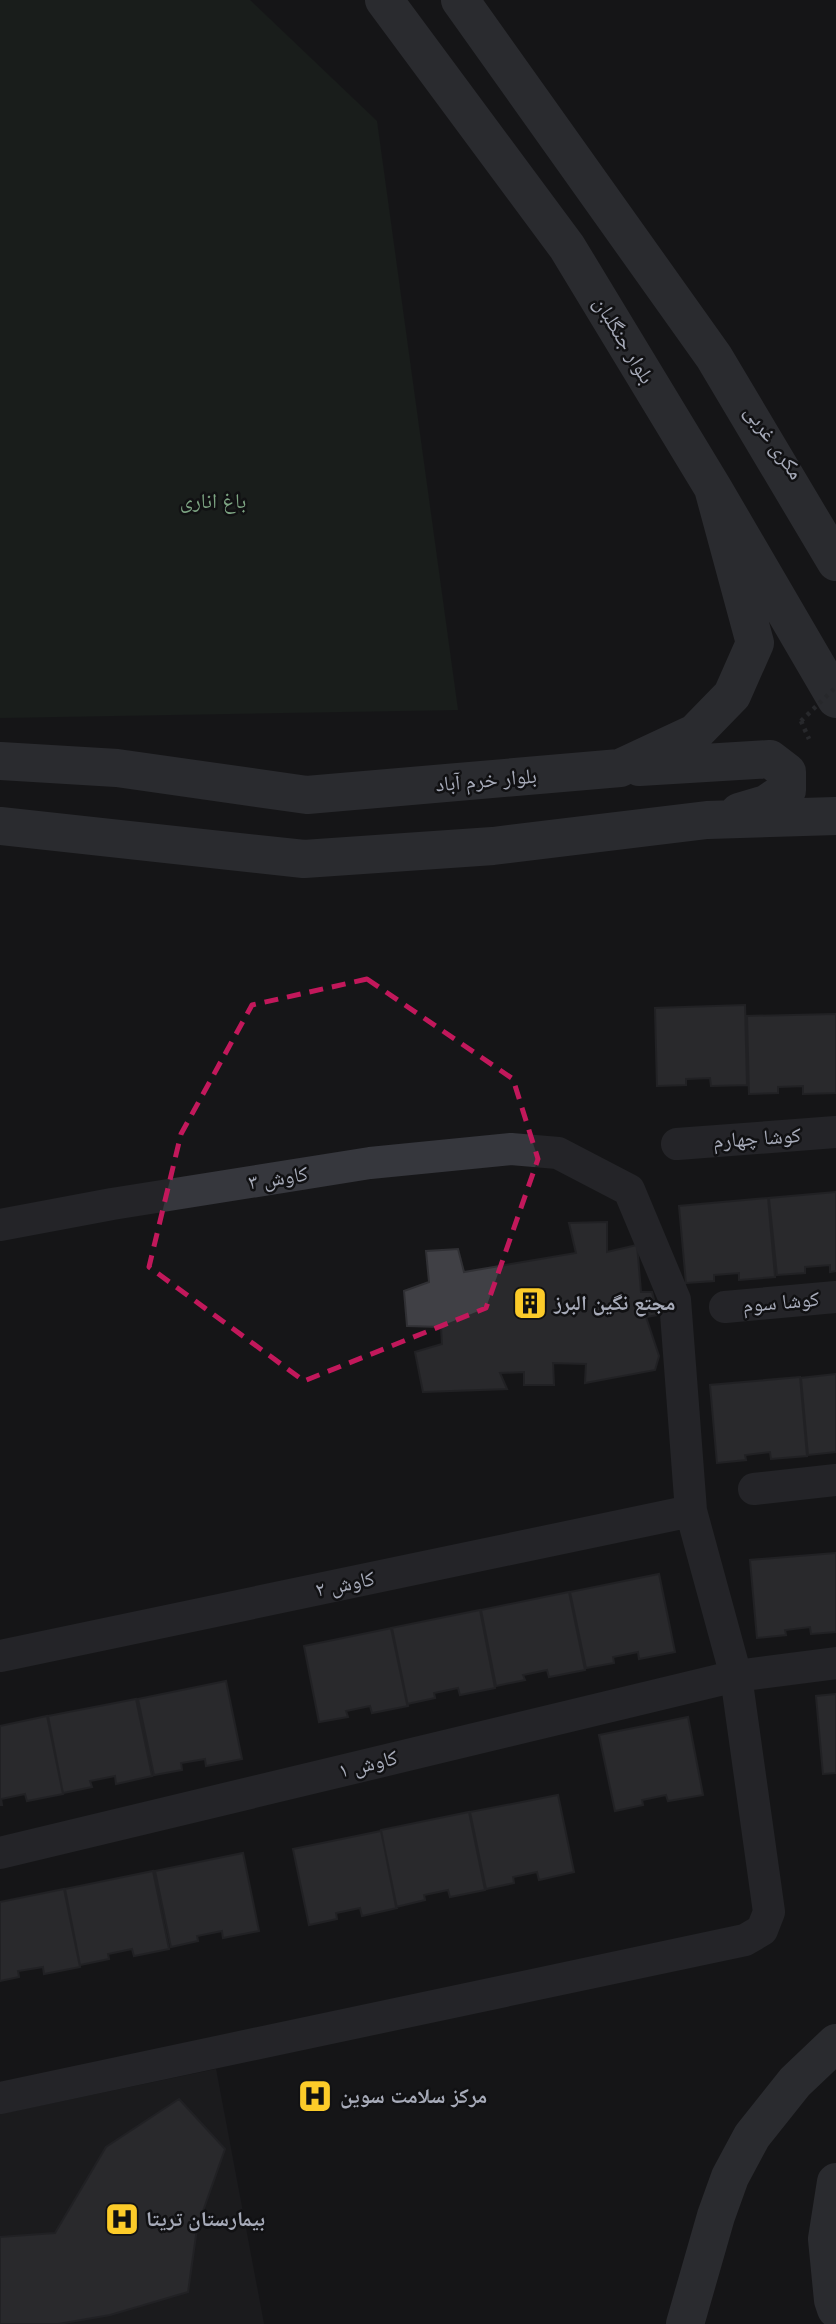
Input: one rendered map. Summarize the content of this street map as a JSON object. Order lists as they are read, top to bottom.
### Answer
{
  "streets": {
    "street": [
      "بلوار جنگلبان",
      "مکری غربی",
      "بلوار خرم آباد",
      "کوشا چهارم",
      "کاوش ۳",
      "کوشا سوم",
      "کاوش ۲",
      "کاوش ۱"
    ]
  },
  "crossings": [
    ["بلوار جنگلبان", "بلوار خرم آباد"],
    ["کاوش ۳", "کاوش ۲"]
  ],
  "parks": ["باغ اناری"],
  "places": {
    "building": ["مجتع نگین البرز"],
    "hospital": ["مرکز سلامت سوین", "بیمارستان تریتا"]
  }
}
